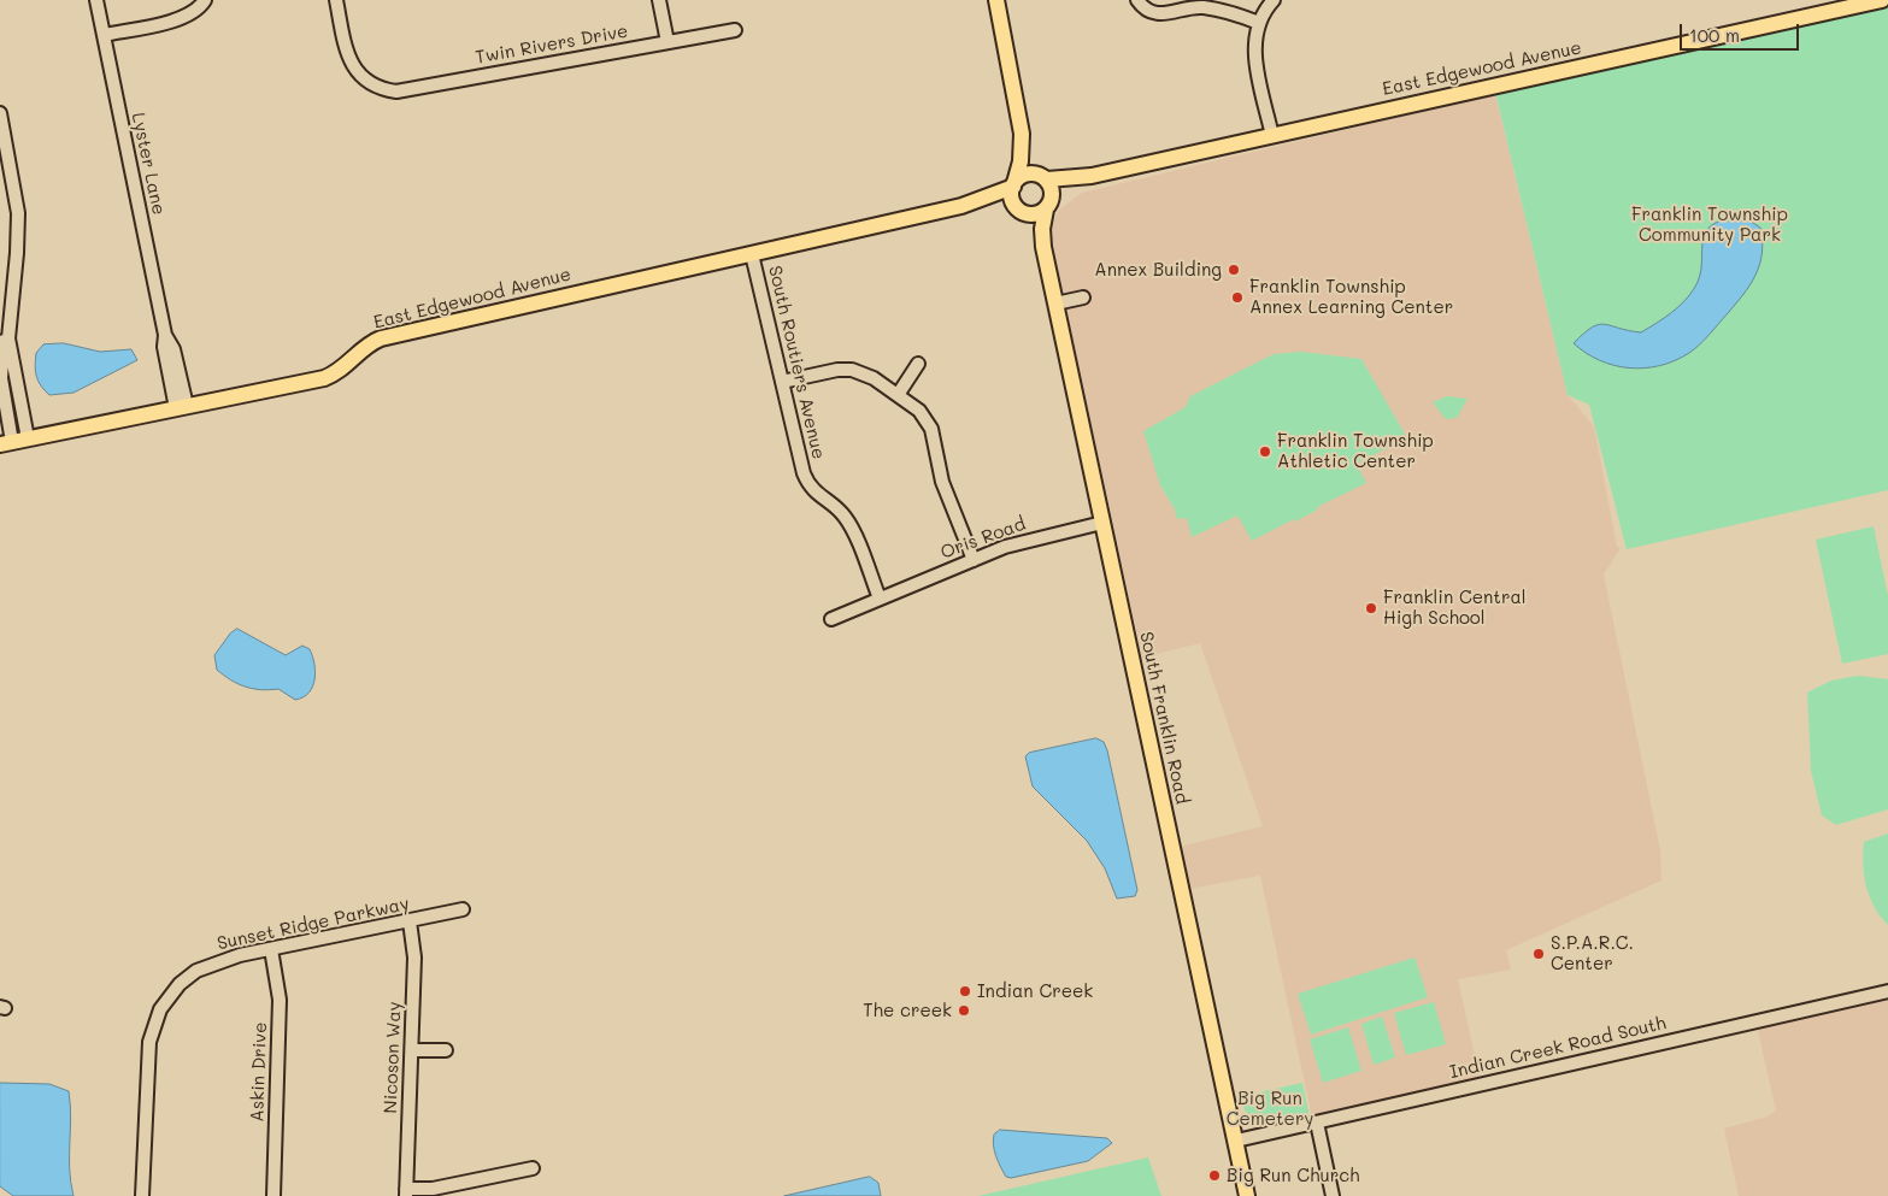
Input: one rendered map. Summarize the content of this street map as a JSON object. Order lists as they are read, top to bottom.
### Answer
{
  "streets": {
    "main road": ["East Edgewood Avenue", "South Franklin Road"],
    "street": [
      "Twin Rivers Drive",
      "Lyster Lane",
      "South Routiers Avenue",
      "Oris Road",
      "Sunset Ridge Parkway",
      "Indian Creek Road South",
      "Nicoson Way",
      "Askin Drive"
    ]
  },
  "crossings": [
    ["East Edgewood Avenue", "Lyster Lane"],
    ["East Edgewood Avenue", "South Routiers Avenue"],
    ["South Routiers Avenue", "Oris Road"],
    ["Oris Road", "South Franklin Road"],
    ["South Franklin Road", "Indian Creek Road South"],
    ["Sunset Ridge Parkway", "Nicoson Way"],
    ["Sunset Ridge Parkway", "Askin Drive"]
  ],
  "parks": ["Franklin Township Community Park", "Big Run Cemetery"],
  "places": [
    "Annex Building",
    "Franklin Township Annex Learning Center",
    "Franklin Township Athletic Center",
    "Franklin Central High School",
    "S.P.A.R.C. Center",
    "Indian Creek",
    "The creek",
    "Big Run Church"
  ],
  "scale_bar": "100 m"
}
